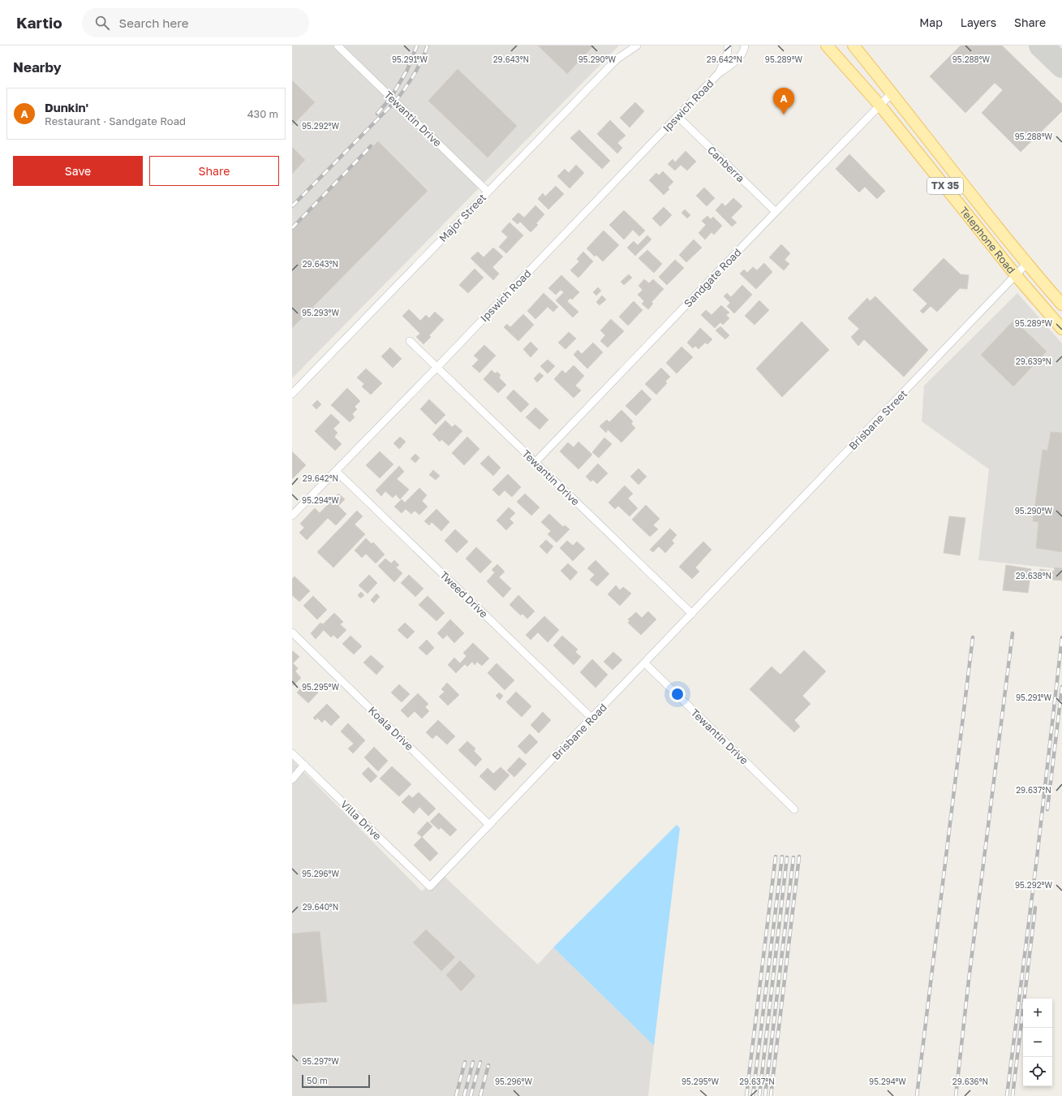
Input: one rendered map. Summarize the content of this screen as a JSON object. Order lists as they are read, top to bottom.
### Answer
{
  "streets": {
    "main road": ["TX 35", "Telephone Road"],
    "street": [
      "Ipswich Road",
      "Tewantin Drive",
      "Canberra",
      "Major Street",
      "Sandgate Road",
      "Brisbane Street",
      "Tweed Drive",
      "Koala Drive",
      "Brisbane Road",
      "Villa Drive"
    ]
  },
  "crossings": [
    ["Ipswich Road", "Tewantin Drive"],
    ["Ipswich Road", "Canberra"],
    ["Ipswich Road", "Tweed Drive"],
    ["Tewantin Drive", "Major Street"],
    ["Tewantin Drive", "Sandgate Road"],
    ["Tewantin Drive", "Brisbane Road"],
    ["Canberra", "Sandgate Road"],
    ["Telephone Road", "Sandgate Road"],
    ["Telephone Road", "Brisbane Street"],
    ["Brisbane Street", "Brisbane Road"],
    ["Tweed Drive", "Brisbane Road"],
    ["Koala Drive", "Brisbane Road"],
    ["Brisbane Road", "Villa Drive"]
  ],
  "scale_bar": "50 m",
  "page": {
    "header": "Kartio",
    "search": "Search here",
    "nav": ["Map", "Layers", "Share"],
    "heading": "Nearby",
    "list": [
      {
        "mark": "A",
        "name": "Dunkin'",
        "note": "Restaurant · Sandgate Road",
        "value": "430 m"
      }
    ],
    "pins": "A",
    "buttons": ["Save", "Share"],
    "map_buttons": ["+", "−"],
    "scale": "50 m"
  },
  "coordinates": [
    "95.291°W",
    "29.643°N",
    "95.290°W",
    "29.642°N",
    "95.289°W",
    "95.288°W",
    "95.292°W",
    "95.293°W",
    "29.639°N",
    "95.294°W",
    "29.638°N",
    "95.295°W",
    "29.637°N",
    "95.296°W",
    "29.640°N",
    "95.297°W",
    "29.636°N"
  ]
}
